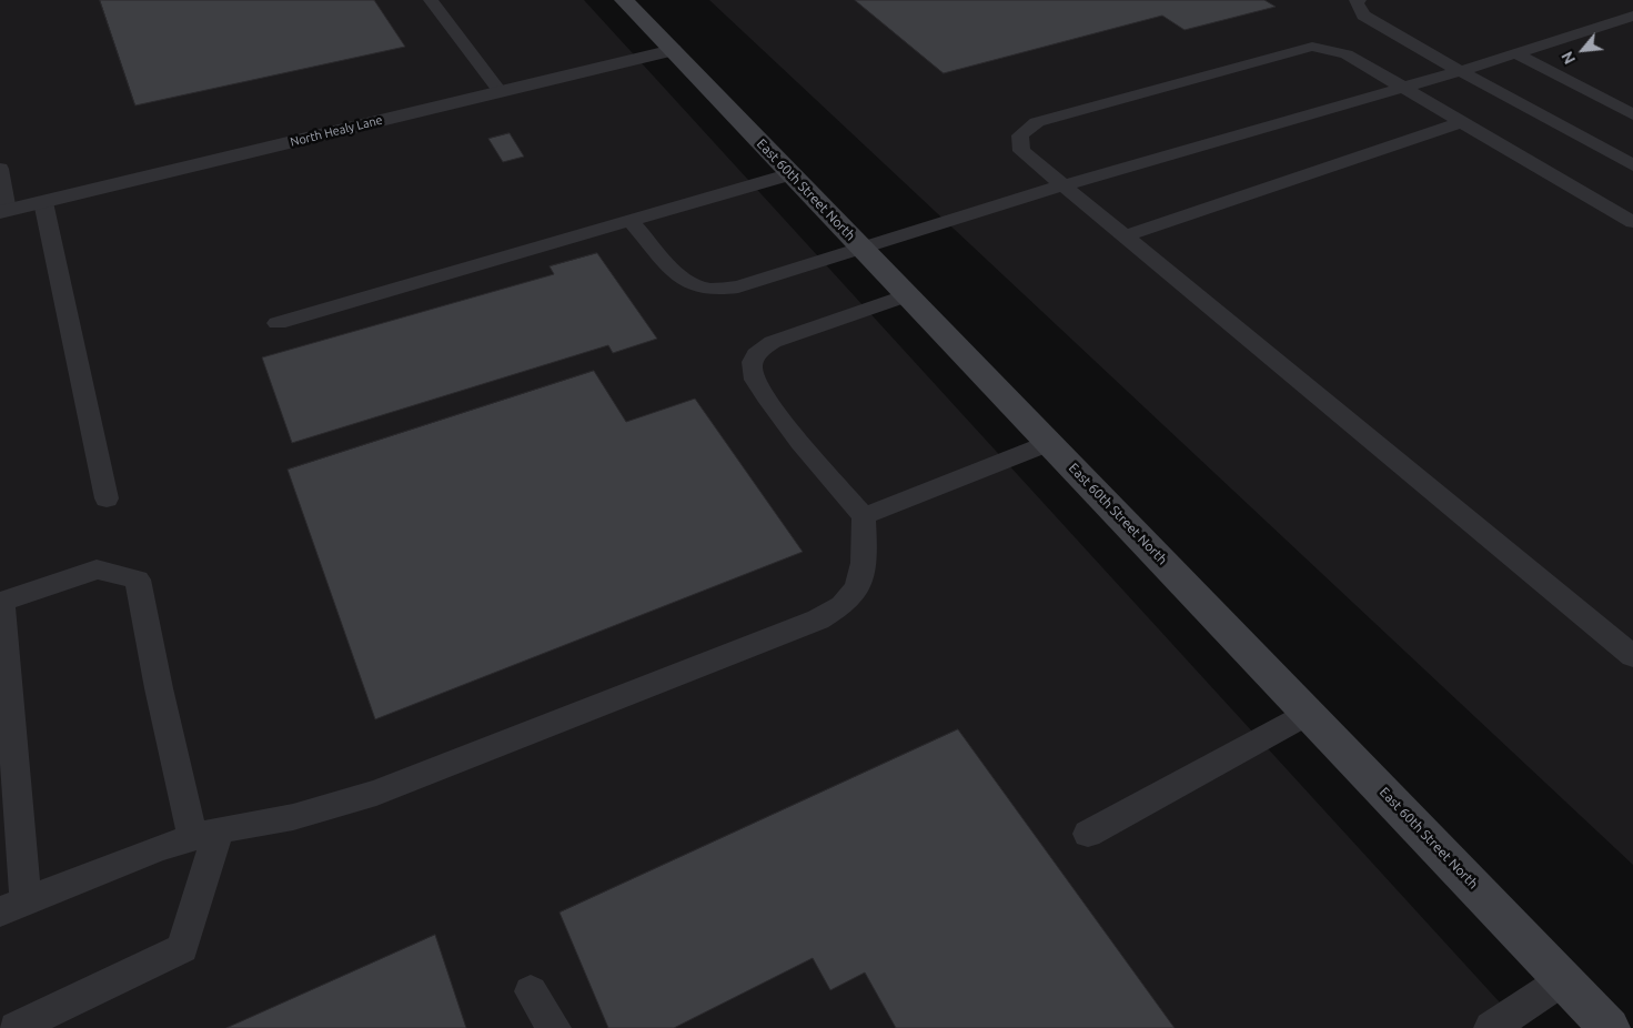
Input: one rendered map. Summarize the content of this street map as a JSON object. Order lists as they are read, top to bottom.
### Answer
{
  "streets": {
    "main road": ["East 60th Street North"],
    "street": ["North Healy Lane"]
  },
  "crossings": [
    ["North Healy Lane", "East 60th Street North"]
  ],
  "north": "bottom left"
}
